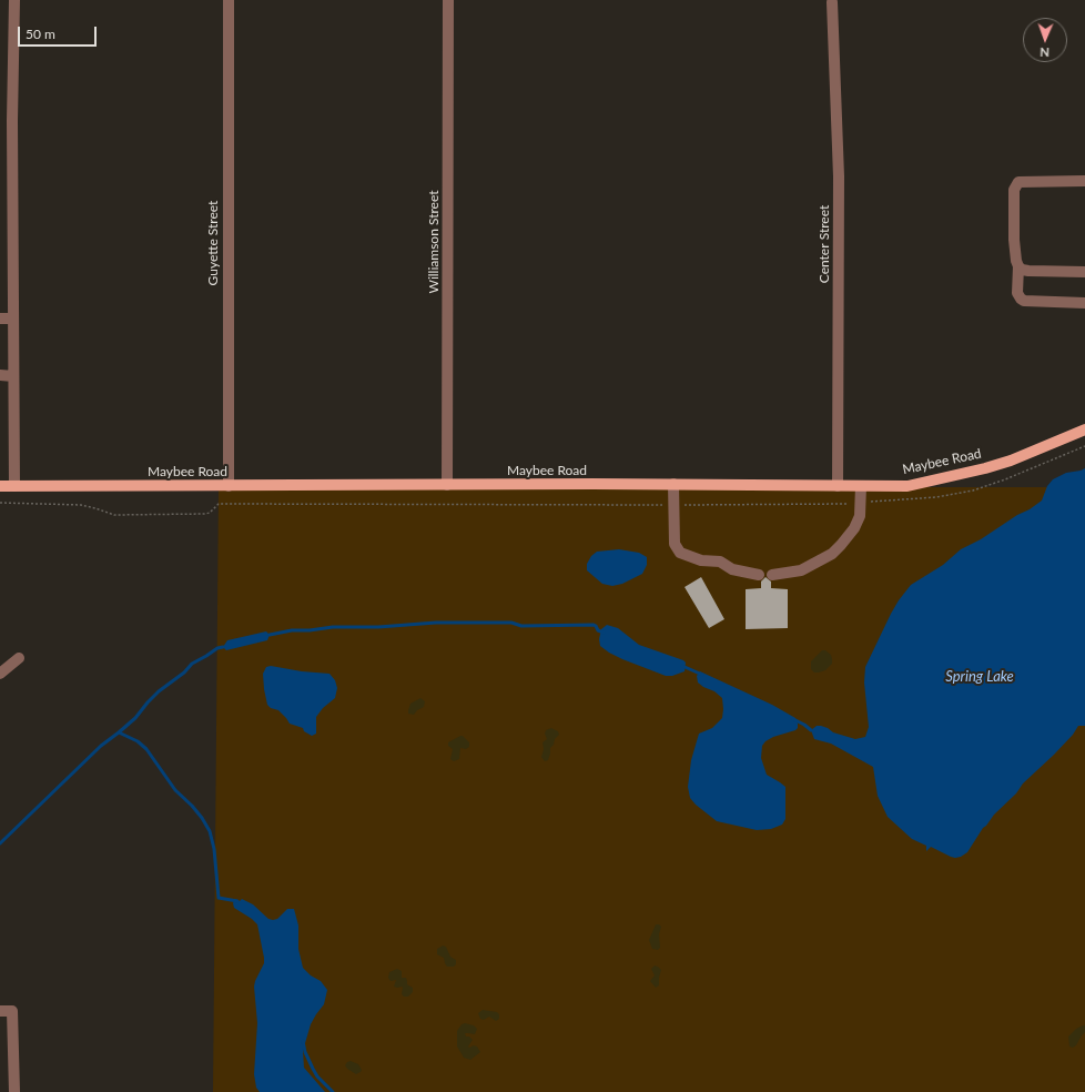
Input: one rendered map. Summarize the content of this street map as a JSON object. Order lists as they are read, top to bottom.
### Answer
{
  "streets": {
    "main road": ["Maybee Road"],
    "street": ["Williamson Street", "Guyette Street", "Center Street"]
  },
  "crossings": [
    ["Williamson Street", "Maybee Road"],
    ["Guyette Street", "Maybee Road"],
    ["Center Street", "Maybee Road"]
  ],
  "water": ["Spring Lake"],
  "scale_bar": "50 m",
  "north": "bottom"
}
